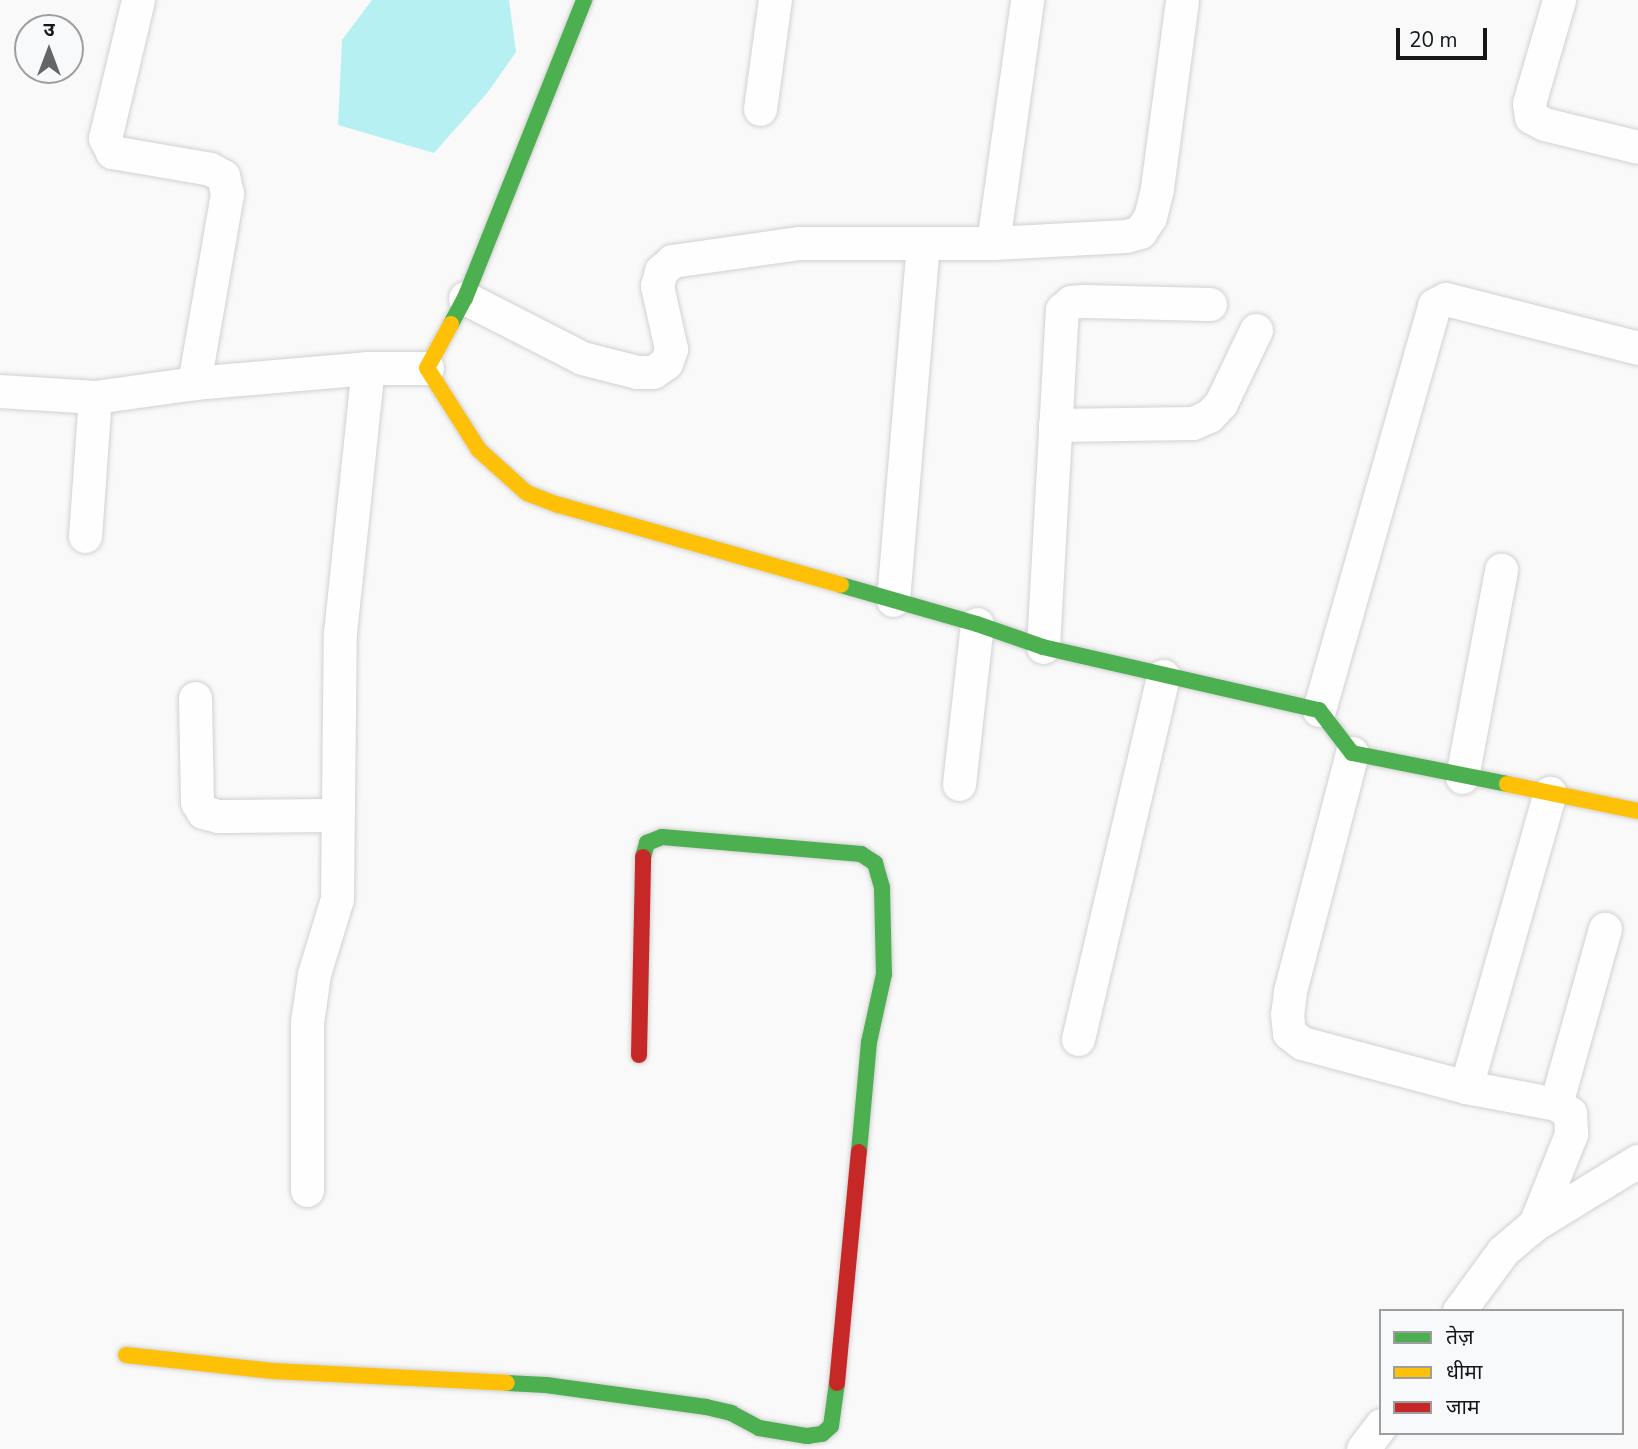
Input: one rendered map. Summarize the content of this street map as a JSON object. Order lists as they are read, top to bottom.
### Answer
{
  "legend": ["तेज़", "धीमा", "जाम"],
  "scale_bar": "20 m",
  "north": "top"
}
